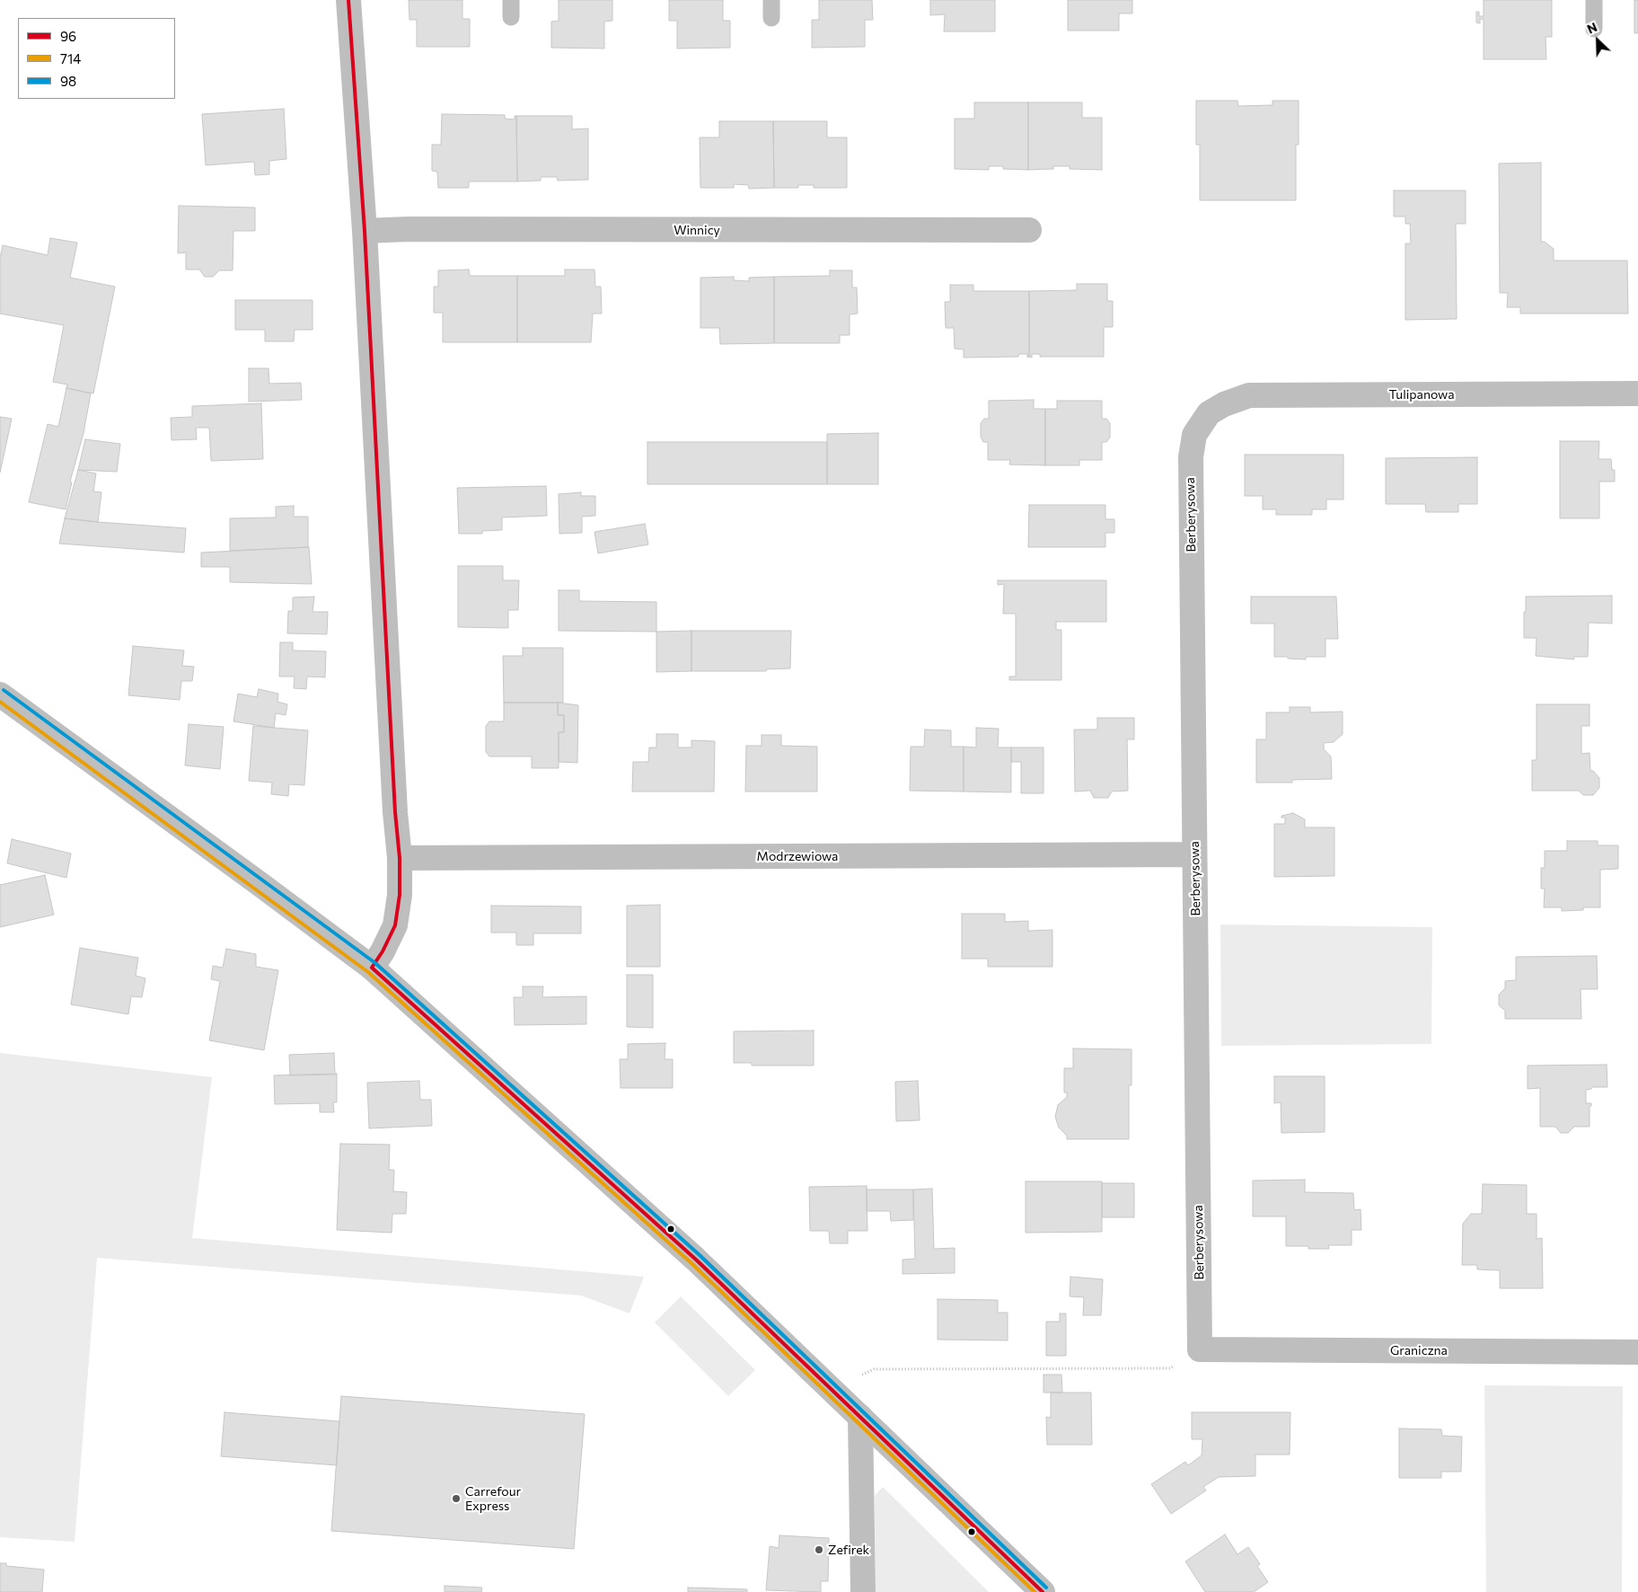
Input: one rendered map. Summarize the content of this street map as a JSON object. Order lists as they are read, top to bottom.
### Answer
{
  "streets": {
    "street": [
      "Winnicy",
      "Tulipanowa",
      "Berberysowa",
      "Modrzewiowa",
      "Graniczna"
    ]
  },
  "crossings": [
    ["Tulipanowa", "Berberysowa"],
    ["Berberysowa", "Modrzewiowa"],
    ["Berberysowa", "Graniczna"]
  ],
  "places": ["Carrefour Express", "Zefirek"],
  "lines": ["transit line 96", "transit line 98", "transit line 714"],
  "legend": ["96", "714", "98"],
  "north": "top left"
}
